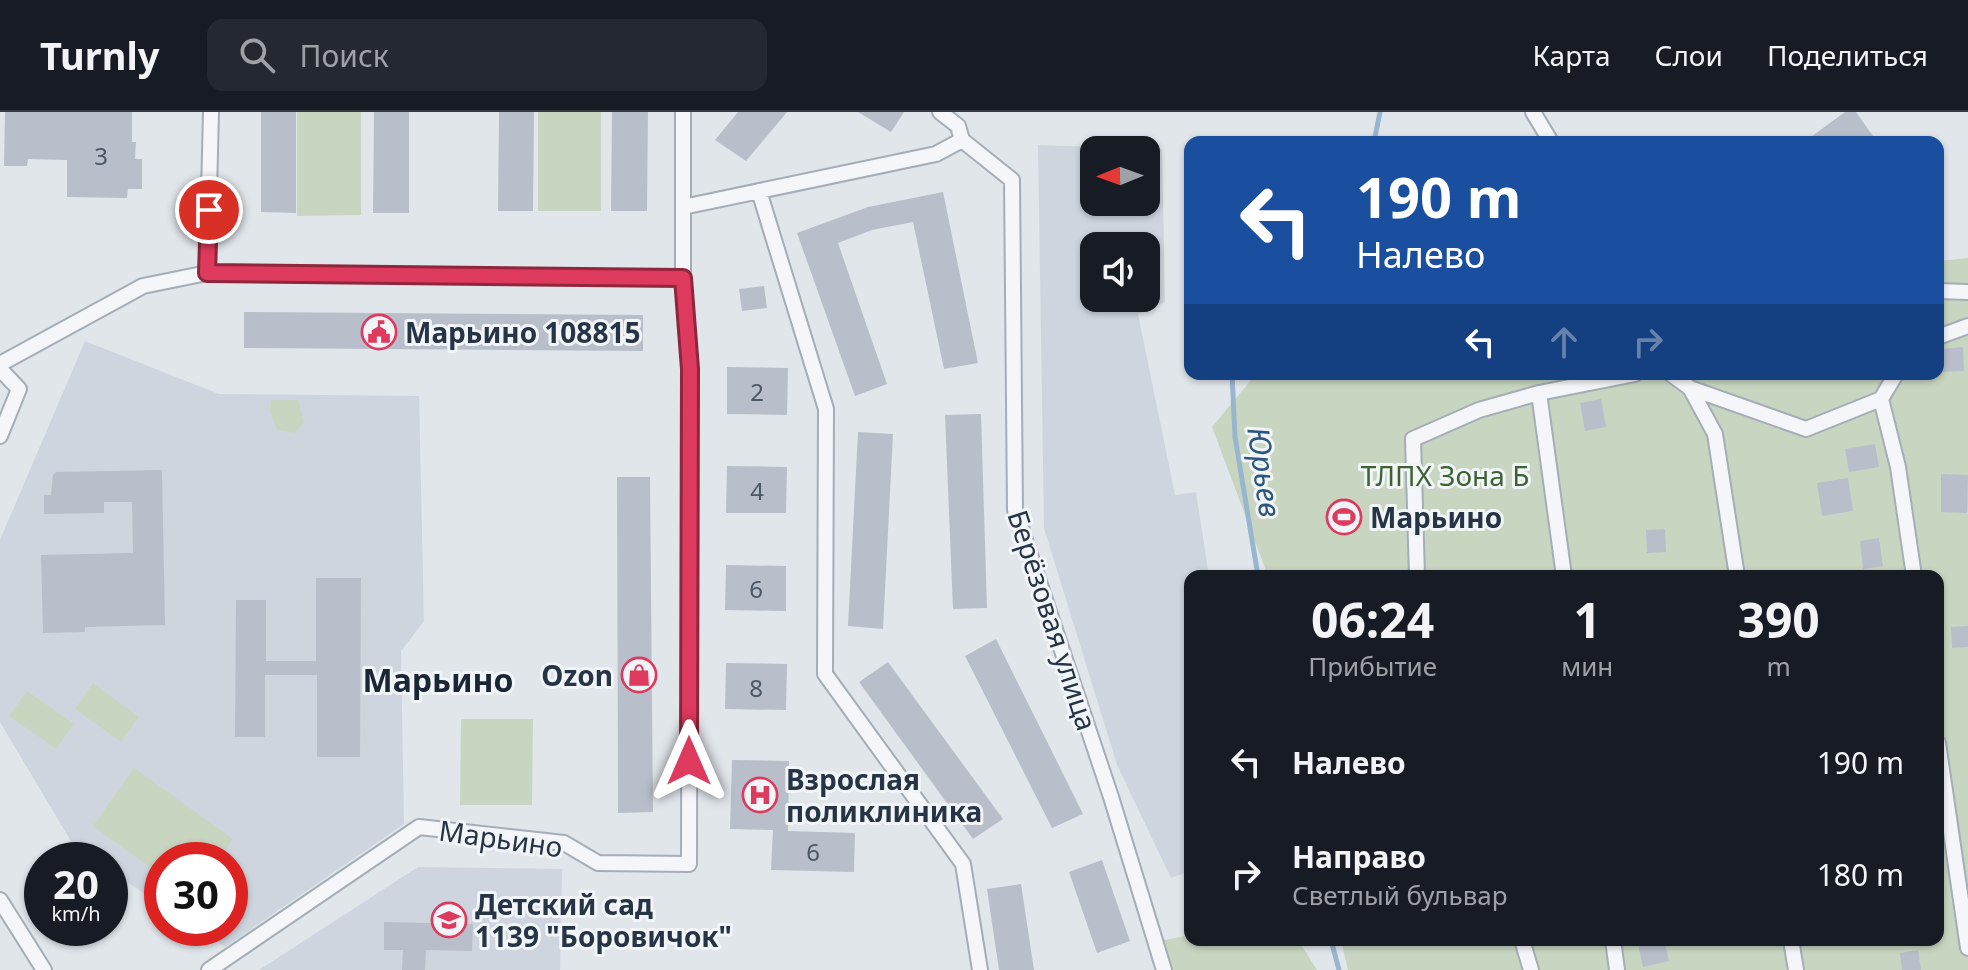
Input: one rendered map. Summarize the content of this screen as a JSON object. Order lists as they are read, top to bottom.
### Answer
{
  "streets": {
    "street": ["Берёзовая улица", "Марьино"]
  },
  "districts": ["Марьино"],
  "water": ["Юрьев"],
  "parks": ["ТЛПХ Зона Б"],
  "places": {
    "public building": ["Марьино 108815"],
    "sports": ["Марьино"],
    "shop": ["Ozon"],
    "hospital": ["Взрослая поликлиника"],
    "school or university": ["Детский сад 1139 \"Боровичок\""]
  },
  "house_numbers": [
    "3",
    "2",
    "4",
    "6",
    "8",
    "6"
  ],
  "north": "left",
  "page": {
    "header": "Turnly",
    "search": "Поиск",
    "nav": ["Карта", "Слои", "Поделиться"],
    "turn": ["190 m", "Налево"],
    "eta": [
      "06:24",
      "Прибытие",
      "1",
      "мин",
      "390",
      "m"
    ],
    "list": [
      {
        "name": "Налево",
        "value": "190 m"
      },
      {
        "name": "Направо",
        "note": "Светлый бульвар",
        "value": "180 m"
      }
    ],
    "speed": "20 km/h",
    "limit": "30"
  }
}
